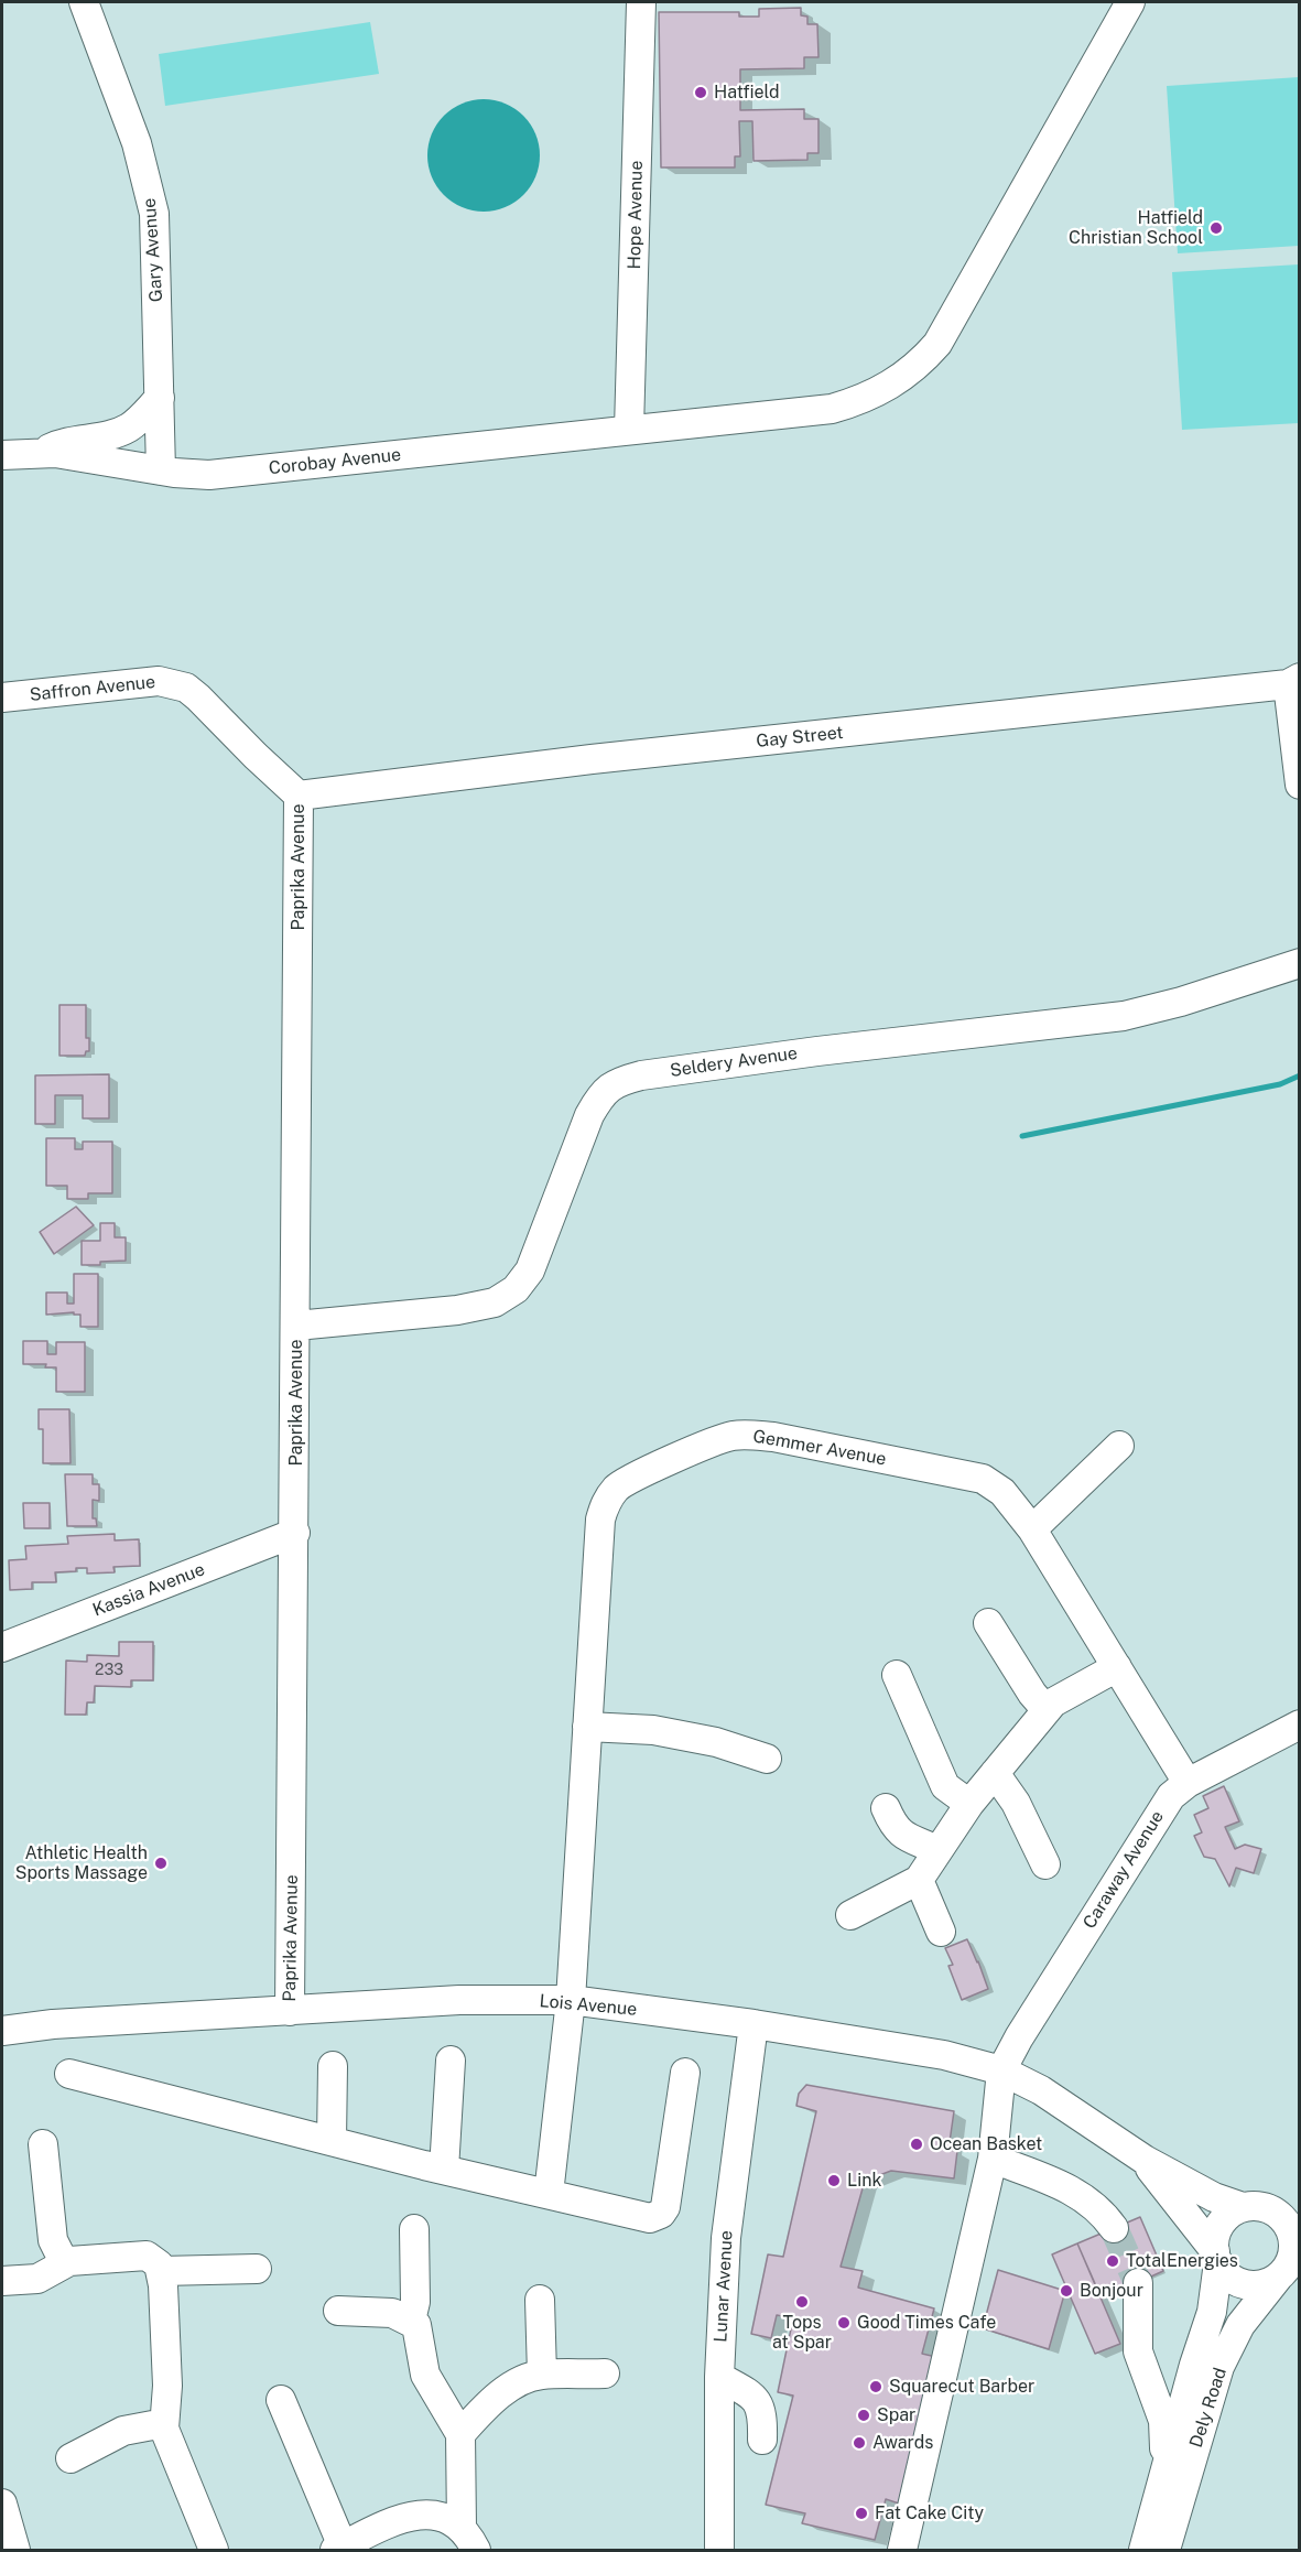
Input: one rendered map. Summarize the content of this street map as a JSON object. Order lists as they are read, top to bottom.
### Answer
{
  "streets": {
    "street": [
      "Hope Avenue",
      "Gary Avenue",
      "Corobay Avenue",
      "Saffron Avenue",
      "Gay Street",
      "Paprika Avenue",
      "Seldery Avenue",
      "Gemmer Avenue",
      "Kassia Avenue",
      "Caraway Avenue",
      "Lois Avenue",
      "Lunar Avenue",
      "Dely Road"
    ]
  },
  "crossings": [
    ["Hope Avenue", "Corobay Avenue"],
    ["Gary Avenue", "Corobay Avenue"],
    ["Saffron Avenue", "Gay Street"],
    ["Saffron Avenue", "Paprika Avenue"],
    ["Gay Street", "Paprika Avenue"],
    ["Paprika Avenue", "Seldery Avenue"],
    ["Paprika Avenue", "Kassia Avenue"],
    ["Paprika Avenue", "Lois Avenue"],
    ["Gemmer Avenue", "Caraway Avenue"],
    ["Gemmer Avenue", "Lois Avenue"],
    ["Caraway Avenue", "Lois Avenue"],
    ["Lois Avenue", "Lunar Avenue"],
    ["Lois Avenue", "Dely Road"]
  ],
  "places": [
    "Hatfield",
    "Hatfield Christian School",
    "Athletic Health Sports Massage",
    "Ocean Basket",
    "Link",
    "TotalEnergies",
    "Bonjour",
    "Tops at Spar",
    "Good Times Cafe",
    "Squarecut Barber",
    "Spar",
    "Awards",
    "Fat Cake City"
  ],
  "house_numbers": ["233"]
}
